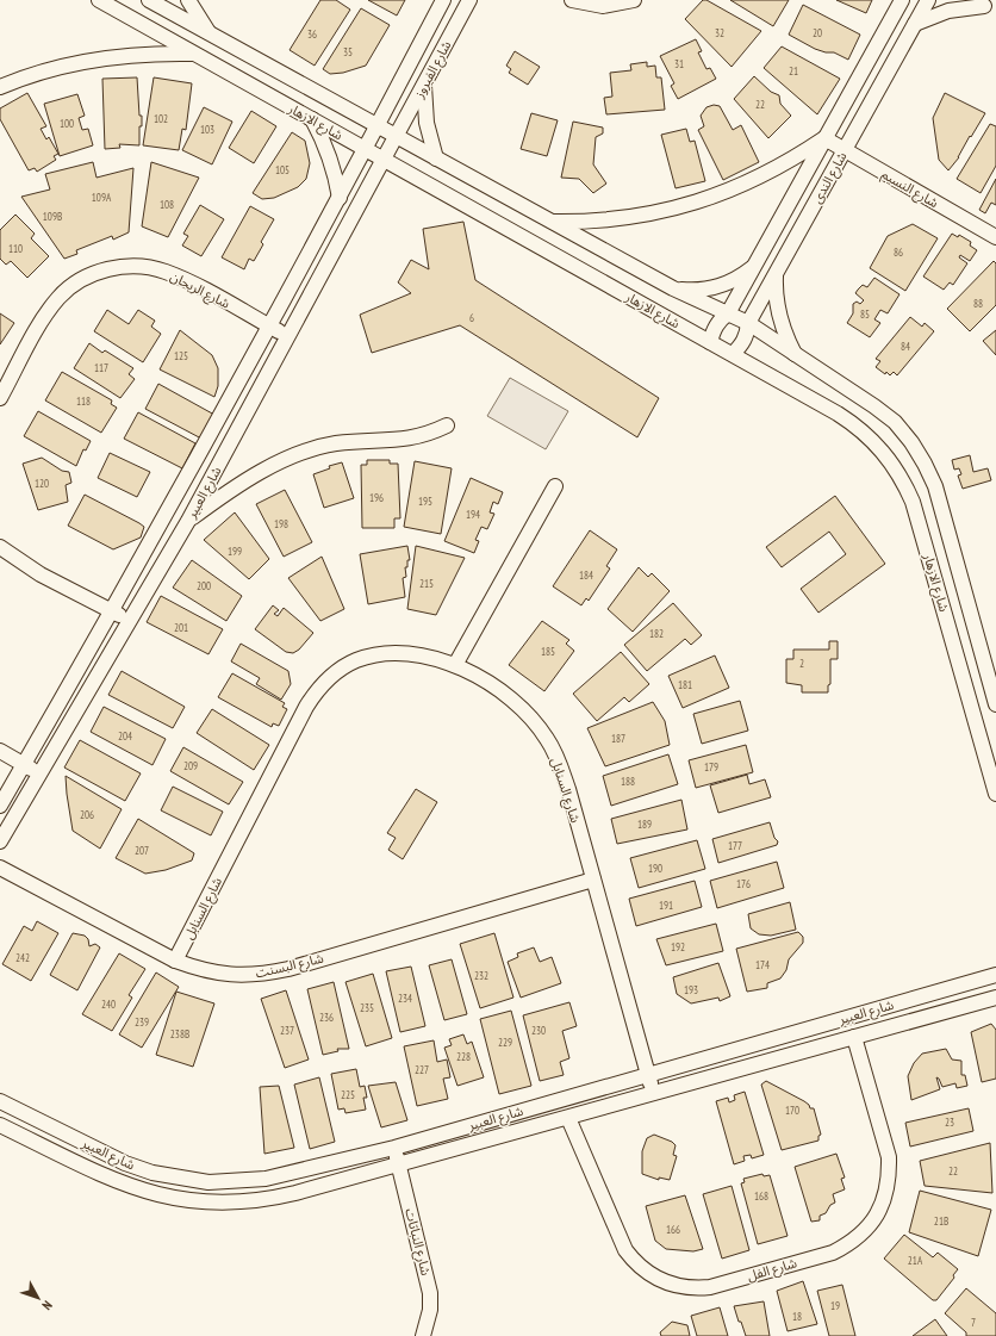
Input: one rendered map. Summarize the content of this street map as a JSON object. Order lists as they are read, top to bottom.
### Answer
{
  "streets": {
    "street": [
      "شارع الفيروز",
      "شارع الازهار",
      "شارع الندى",
      "شارع النسيم",
      "شارع الريحان",
      "شارع العبير",
      "شارع السنابل",
      "شارع البسنت",
      "شارع النباتات",
      "شارع الفل"
    ]
  },
  "crossings": [
    ["شارع الفيروز", "شارع الازهار"],
    ["شارع الفيروز", "شارع العبير"],
    ["شارع الازهار", "شارع الندى"],
    ["شارع الازهار", "شارع العبير"],
    ["شارع الندى", "شارع النسيم"],
    ["شارع الريحان", "شارع العبير"],
    ["شارع العبير", "شارع السنابل"],
    ["شارع العبير", "شارع النباتات"],
    ["شارع العبير", "شارع الفل"],
    ["شارع السنابل", "شارع البسنت"]
  ],
  "house_numbers": [
    "32",
    "20",
    "36",
    "35",
    "31",
    "21",
    "22",
    "102",
    "100",
    "103",
    "105",
    "109A",
    "108",
    "109B",
    "110",
    "86",
    "88",
    "85",
    "6",
    "84",
    "125",
    "117",
    "118",
    "120",
    "196",
    "195",
    "194",
    "198",
    "199",
    "184",
    "215",
    "200",
    "201",
    "182",
    "185",
    "2",
    "181",
    "204",
    "187",
    "209",
    "179",
    "188",
    "206",
    "189",
    "177",
    "207",
    "190",
    "176",
    "191",
    "192",
    "242",
    "174",
    "232",
    "193",
    "234",
    "240",
    "235",
    "236",
    "239",
    "237",
    "230",
    "238B",
    "229",
    "228",
    "227",
    "225",
    "170",
    "23",
    "22",
    "168",
    "21B",
    "166",
    "21A",
    "19",
    "18",
    "7"
  ],
  "north": "bottom right"
}
